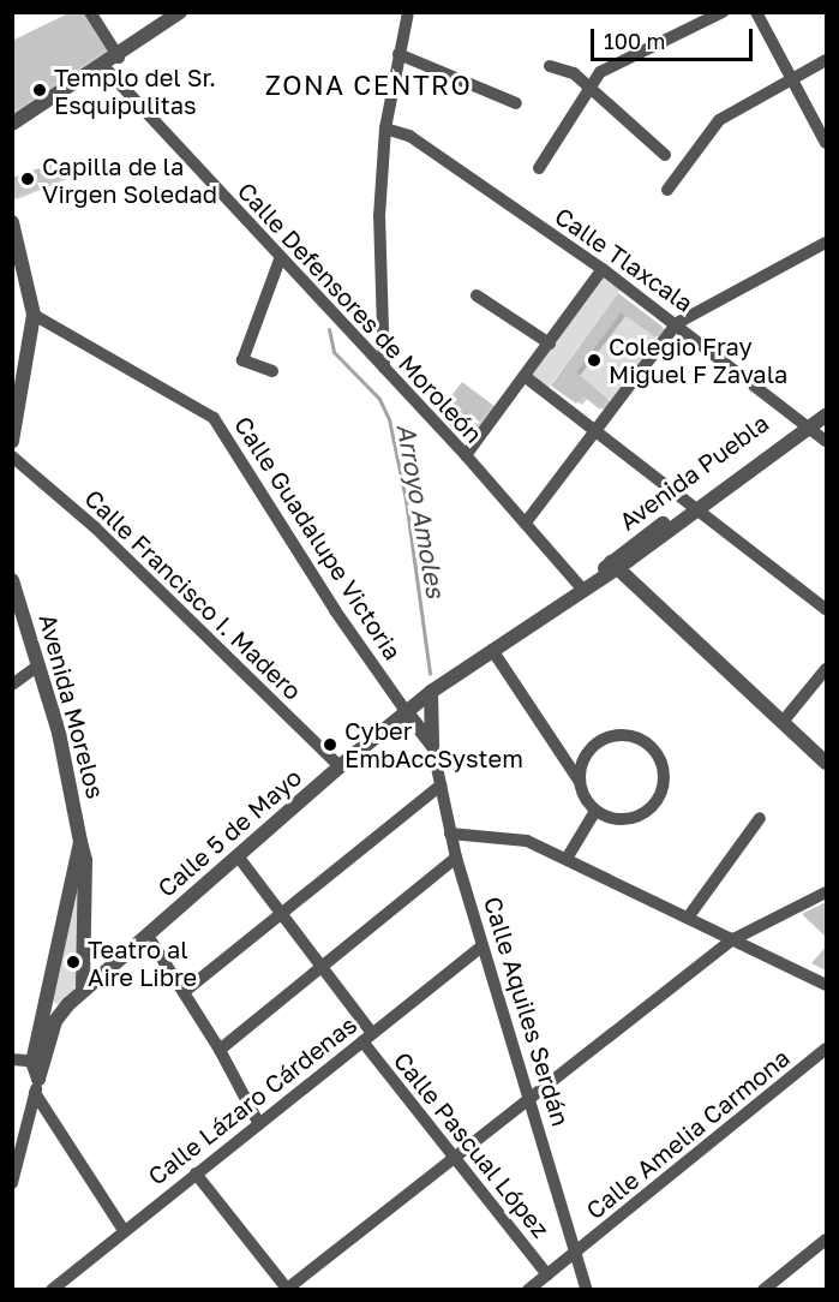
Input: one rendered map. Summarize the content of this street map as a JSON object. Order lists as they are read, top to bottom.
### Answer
{
  "streets": {
    "street": [
      "Calle Tlaxcala",
      "Calle Defensores de Moroleón",
      "Avenida Puebla",
      "Calle Guadalupe Victoria",
      "Calle Francisco I. Madero",
      "Avenida Morelos",
      "Calle 5 de Mayo",
      "Calle Aquiles Serdán",
      "Calle Lázaro Cárdenas",
      "Calle Amelia Carmona",
      "Calle Pascual López"
    ]
  },
  "crossings": [
    ["Calle Tlaxcala", "Avenida Puebla"],
    ["Calle Defensores de Moroleón", "Avenida Puebla"],
    ["Avenida Puebla", "Calle Guadalupe Victoria"],
    ["Avenida Puebla", "Calle 5 de Mayo"],
    ["Avenida Puebla", "Calle Aquiles Serdán"],
    ["Calle Guadalupe Victoria", "Calle 5 de Mayo"],
    ["Calle Guadalupe Victoria", "Calle Aquiles Serdán"],
    ["Calle Francisco I. Madero", "Calle 5 de Mayo"],
    ["Avenida Morelos", "Calle 5 de Mayo"],
    ["Calle 5 de Mayo", "Calle Aquiles Serdán"],
    ["Calle 5 de Mayo", "Calle Pascual López"],
    ["Calle Aquiles Serdán", "Calle Lázaro Cárdenas"],
    ["Calle Aquiles Serdán", "Calle Amelia Carmona"],
    ["Calle Lázaro Cárdenas", "Calle Pascual López"],
    ["Calle Amelia Carmona", "Calle Pascual López"]
  ],
  "districts": ["ZONA CENTRO"],
  "water": ["Arroyo Amoles"],
  "places": [
    "Templo del Sr. Esquipulitas",
    "Capilla de la Virgen Soledad",
    "Colegio Fray Miguel F Zavala",
    "Cyber EmbAccSystem",
    "Teatro al Aire Libre"
  ],
  "scale_bar": "100 m"
}
